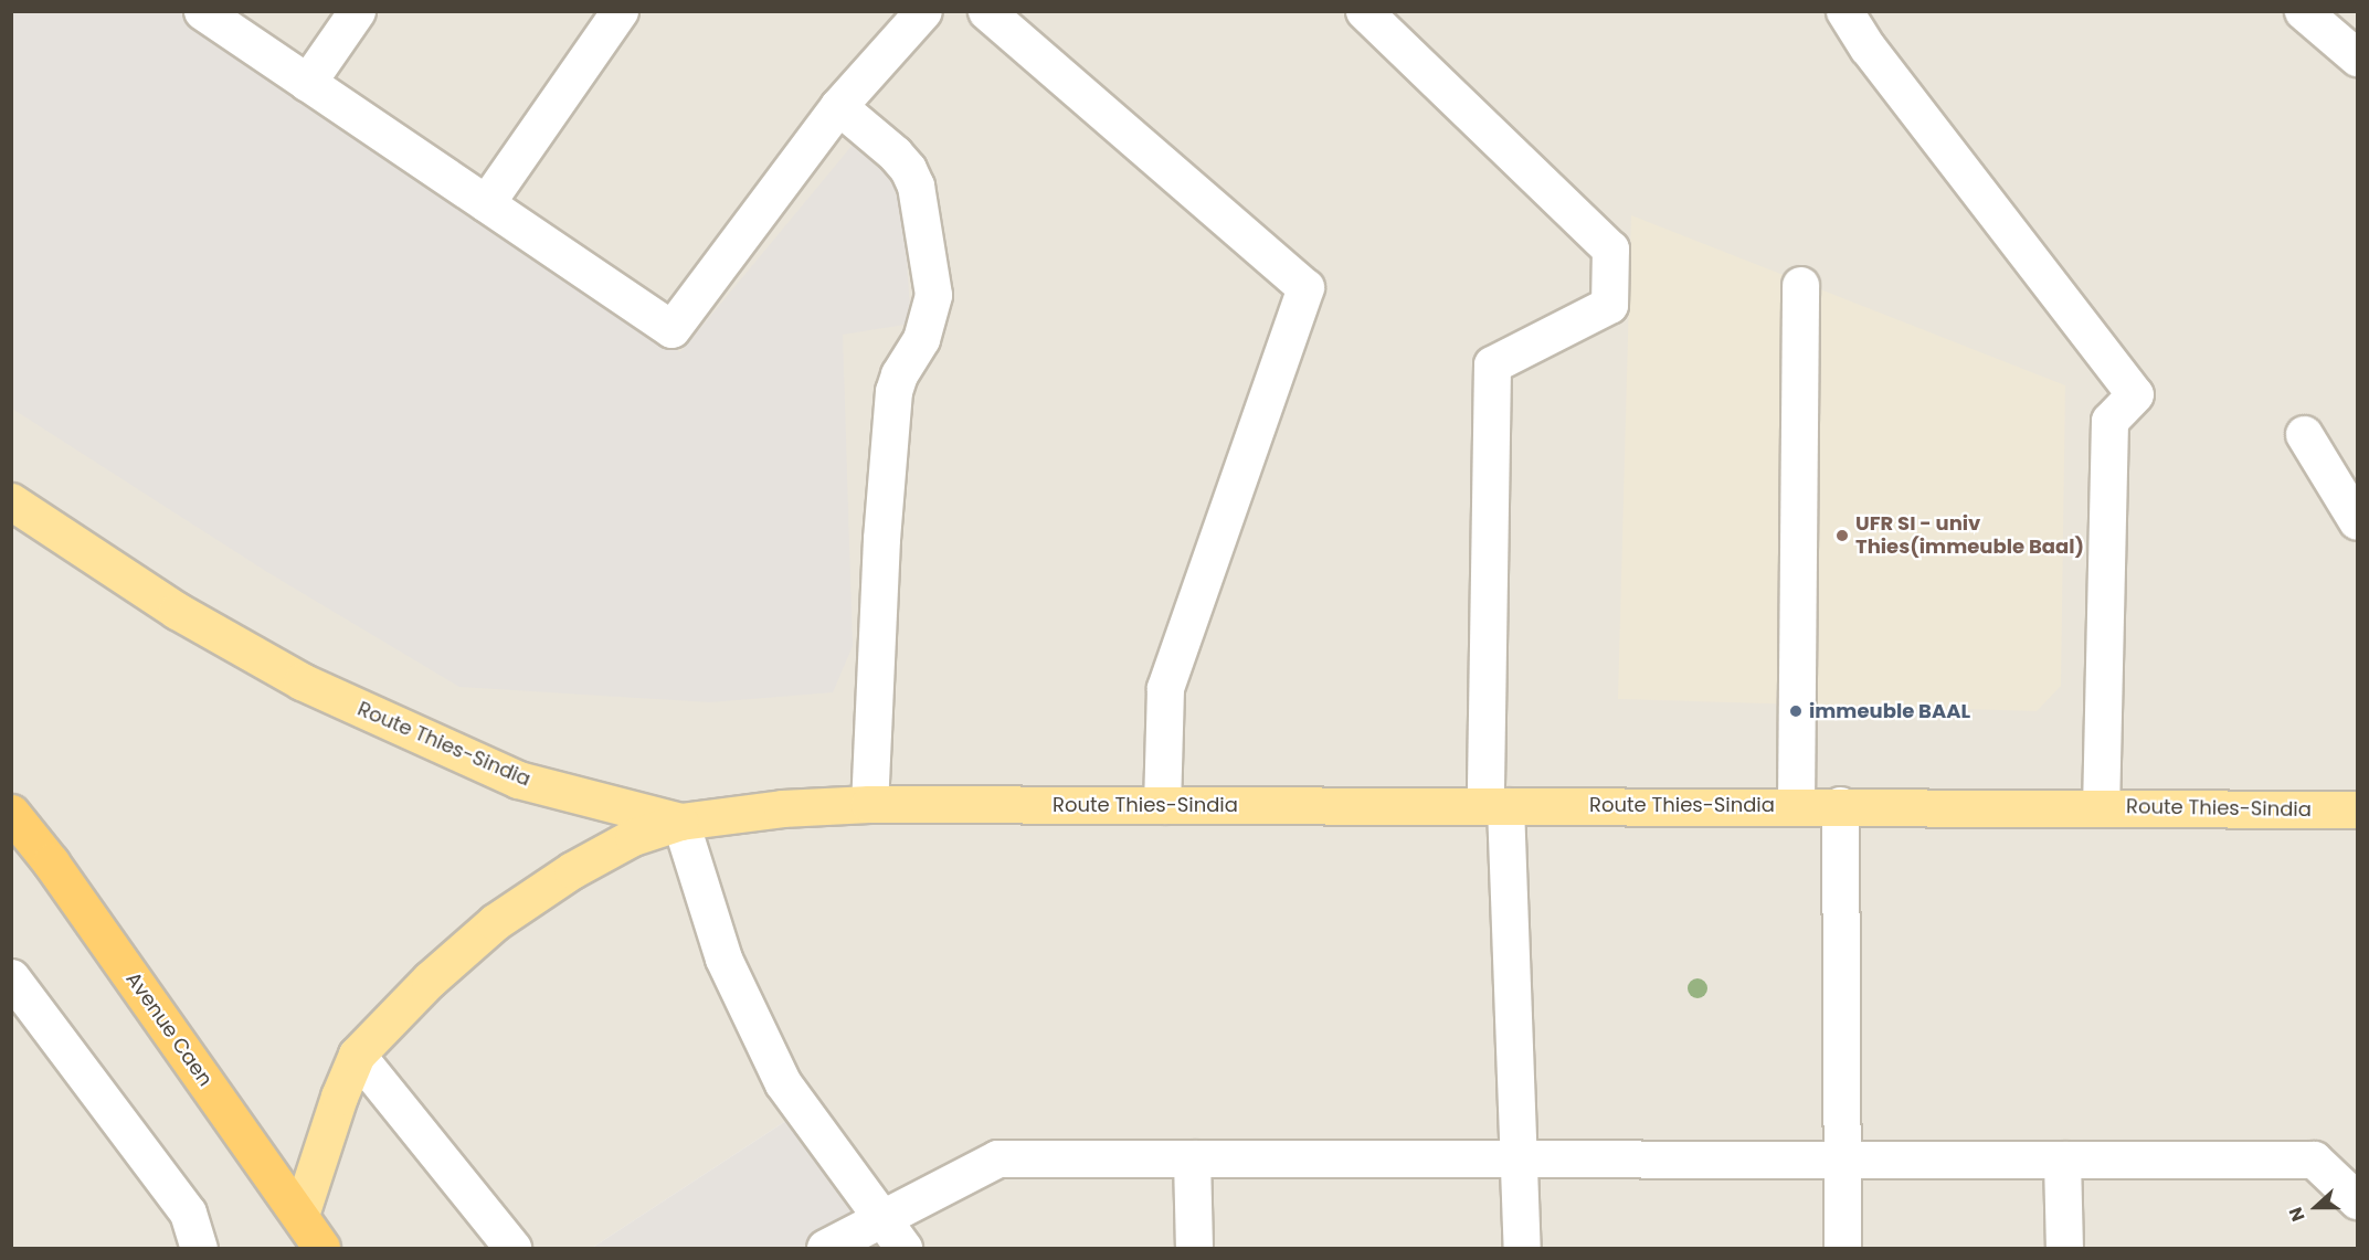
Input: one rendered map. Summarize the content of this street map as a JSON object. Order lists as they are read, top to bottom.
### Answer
{
  "streets": {
    "highway": ["Avenue Caen"],
    "main road": ["Route Thies-Sindia"]
  },
  "places": ["UFR SI - univ Thies(immeuble Baal)", "immeuble BAAL"],
  "north": "left"
}
